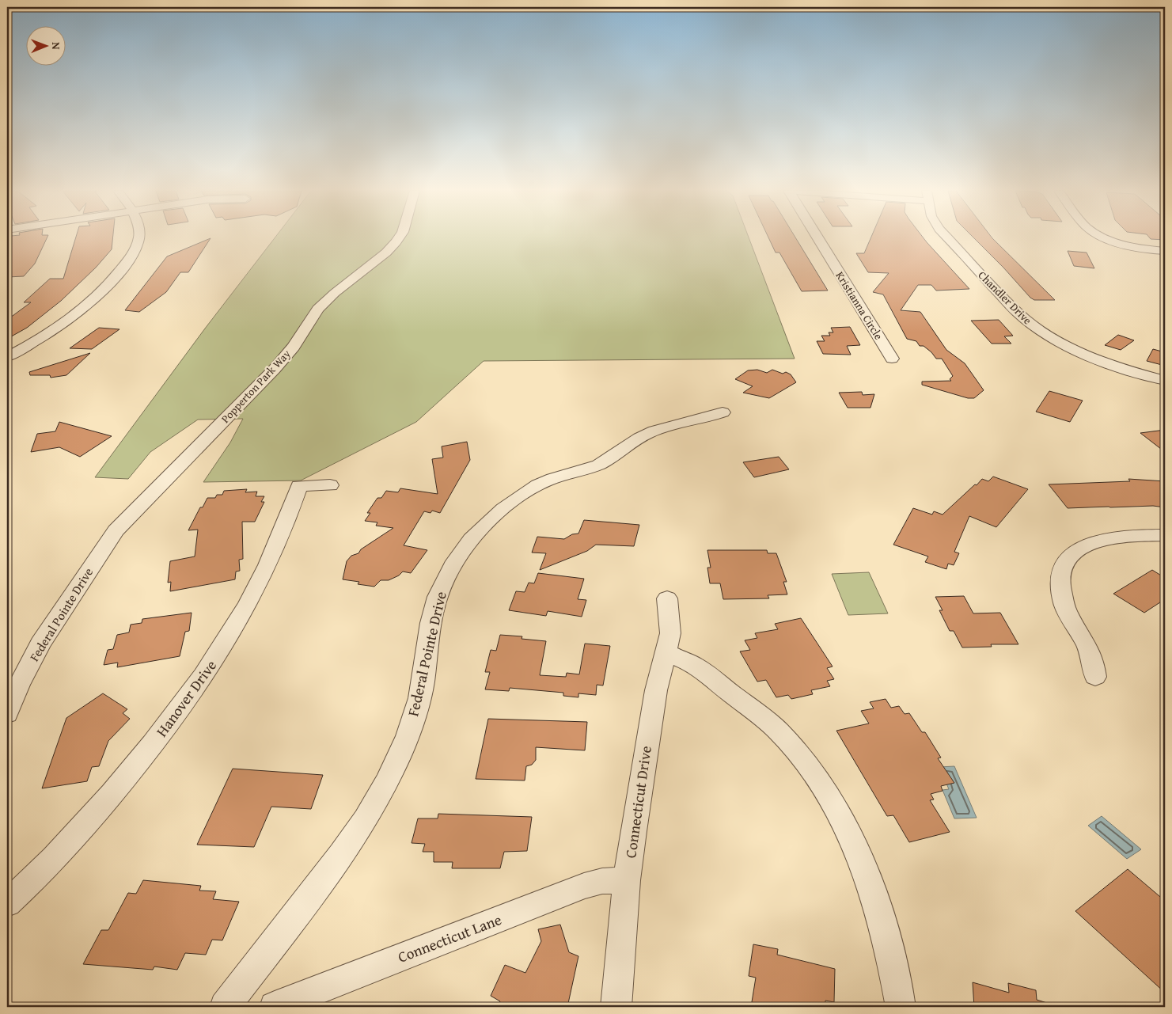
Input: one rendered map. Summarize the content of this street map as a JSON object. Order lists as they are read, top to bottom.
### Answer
{
  "streets": {
    "street": [
      "Chandler Drive",
      "Kristianna Circle",
      "Popperton Park Way",
      "Federal Pointe Drive",
      "Hanover Drive",
      "Connecticut Drive",
      "Connecticut Lane"
    ]
  },
  "crossings": [
    ["Popperton Park Way", "Federal Pointe Drive"],
    ["Connecticut Drive", "Connecticut Lane"]
  ],
  "north": "right"
}
